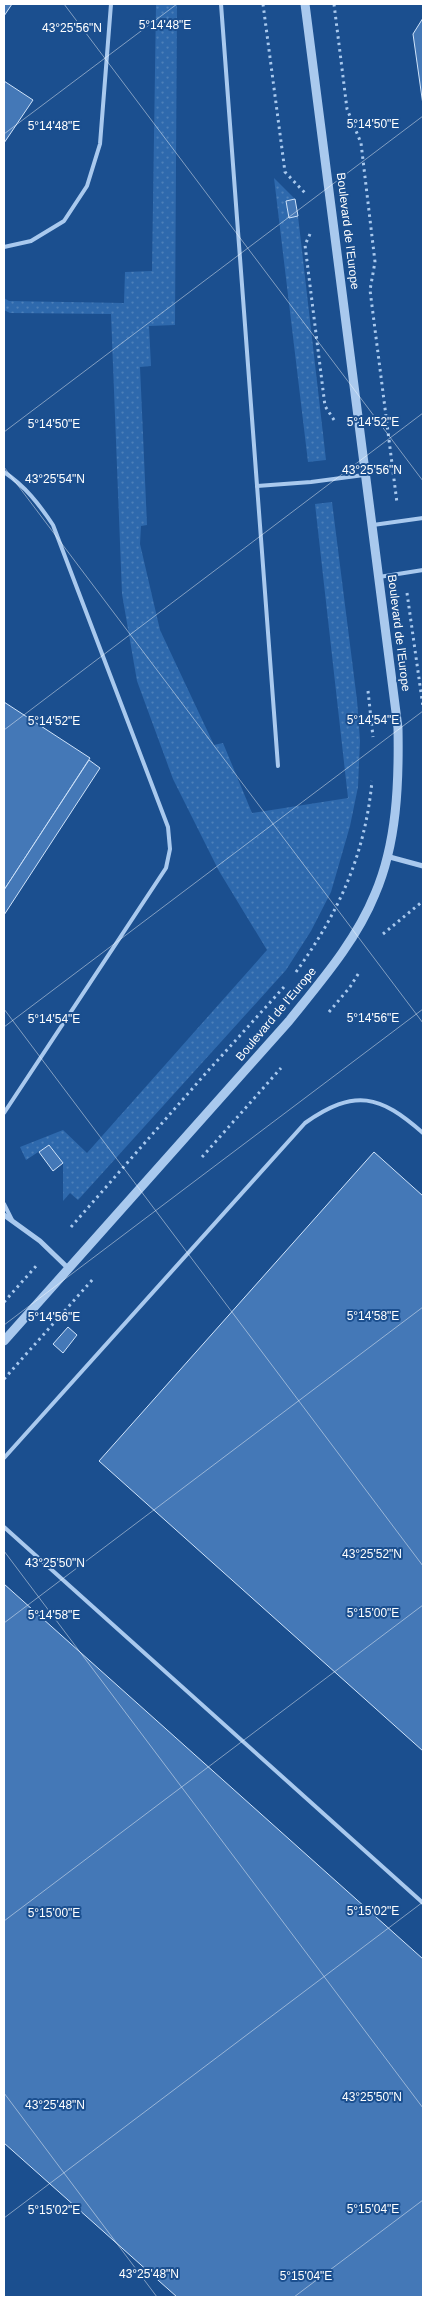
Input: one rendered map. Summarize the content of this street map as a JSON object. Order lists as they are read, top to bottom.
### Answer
{
  "streets": {
    "street": ["Boulevard de l'Europe"]
  },
  "coordinates": [
    "5°14'48\"E",
    "43°25'56\"N",
    "5°14'50\"E",
    "5°14'52\"E",
    "43°25'54\"N",
    "5°14'54\"E",
    "5°14'56\"E",
    "5°14'58\"E",
    "43°25'52\"N",
    "43°25'50\"N",
    "5°15'00\"E",
    "5°15'02\"E",
    "43°25'48\"N",
    "5°15'04\"E"
  ]
}
